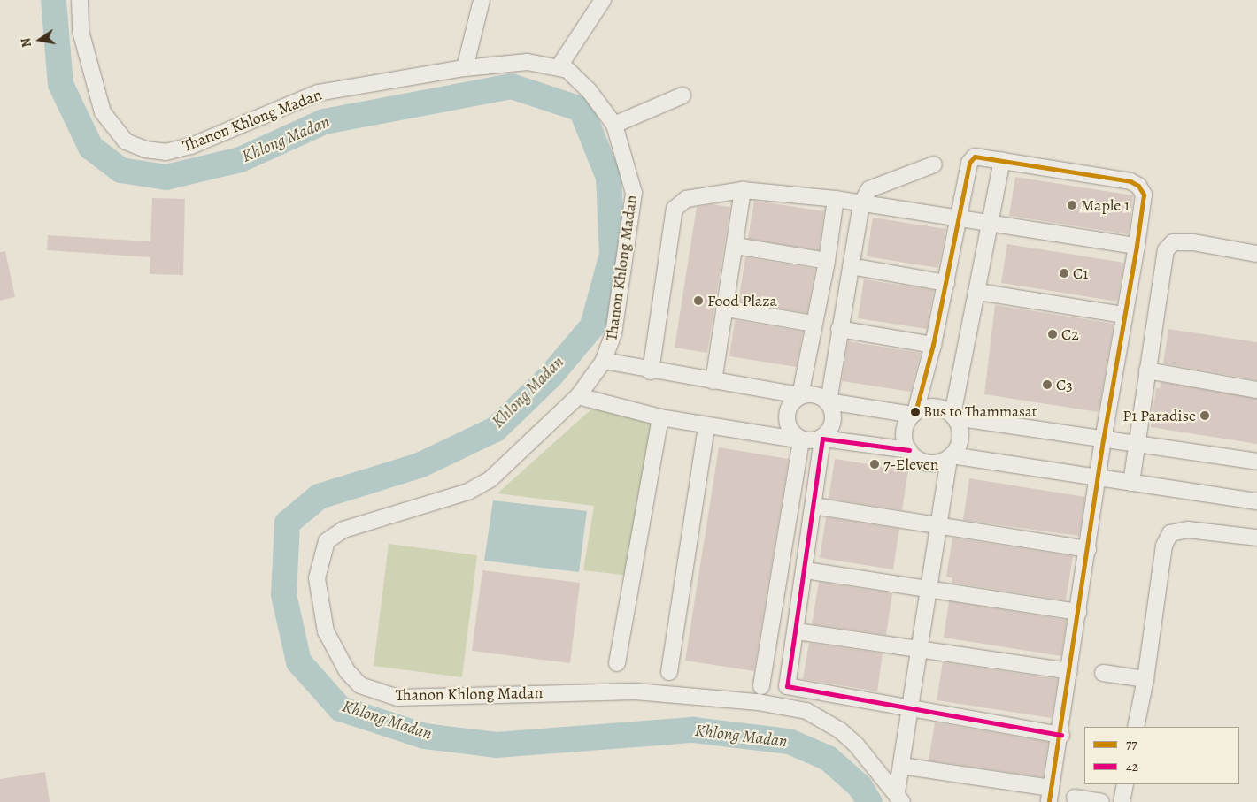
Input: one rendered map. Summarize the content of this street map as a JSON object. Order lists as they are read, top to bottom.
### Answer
{
  "streets": {
    "street": ["Thanon Khlong Madan"]
  },
  "water": ["Khlong Madan"],
  "places": [
    "Maple 1",
    "C1",
    "Food Plaza",
    "C2",
    "C3",
    "Bus to Thammasat",
    "P1 Paradise",
    "7-Eleven"
  ],
  "lines": ["transit line 77", "transit line 42"],
  "legend": ["77", "42"],
  "north": "left"
}
